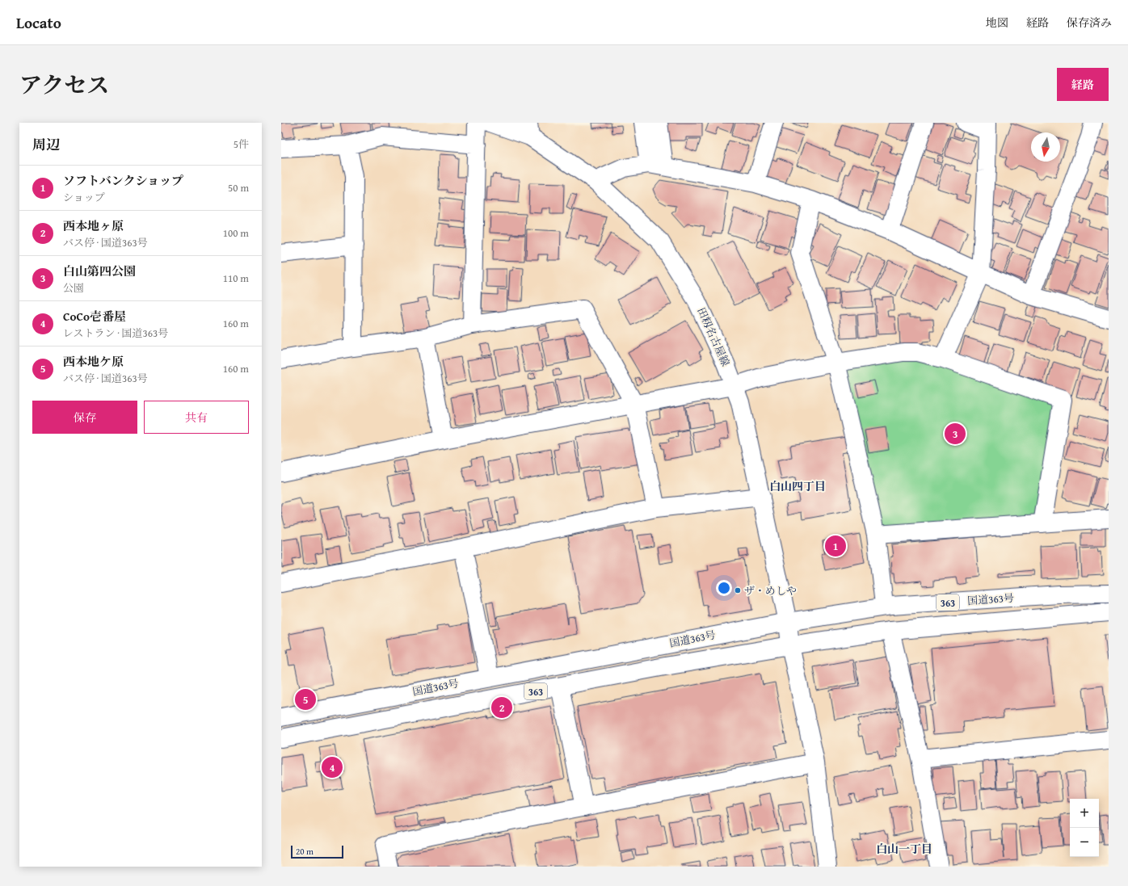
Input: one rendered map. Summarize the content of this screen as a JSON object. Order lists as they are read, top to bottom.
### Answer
{
  "streets": {
    "main road": ["田籾名古屋線", "国道363号", "363"]
  },
  "crossings": [
    ["田籾名古屋線", "国道363号"]
  ],
  "districts": ["白山四丁目", "白山一丁目"],
  "places": ["ザ・めしや"],
  "scale_bar": "20 m",
  "north": "bottom",
  "page": {
    "header": "Locato",
    "nav": ["地図", "経路", "保存済み"],
    "title": "アクセス",
    "buttons": [
      "経路",
      ["保存", "共有"]
    ],
    "heading": ["周辺", "5件"],
    "list": [
      {
        "mark": "1",
        "name": "ソフトバンクショップ",
        "note": "ショップ",
        "value": "50 m"
      },
      {
        "mark": "2",
        "name": "西本地ヶ原",
        "note": "バス停 · 国道363号",
        "value": "100 m"
      },
      {
        "mark": "3",
        "name": "白山第四公園",
        "note": "公園",
        "value": "110 m"
      },
      {
        "mark": "4",
        "name": "CoCo壱番屋",
        "note": "レストラン · 国道363号",
        "value": "160 m"
      },
      {
        "mark": "5",
        "name": "西本地ケ原",
        "note": "バス停 · 国道363号",
        "value": "160 m"
      }
    ],
    "pins": [
      "3",
      "1",
      "5",
      "2",
      "4"
    ],
    "map_buttons": ["+", "−"],
    "scale": "20 m"
  }
}
